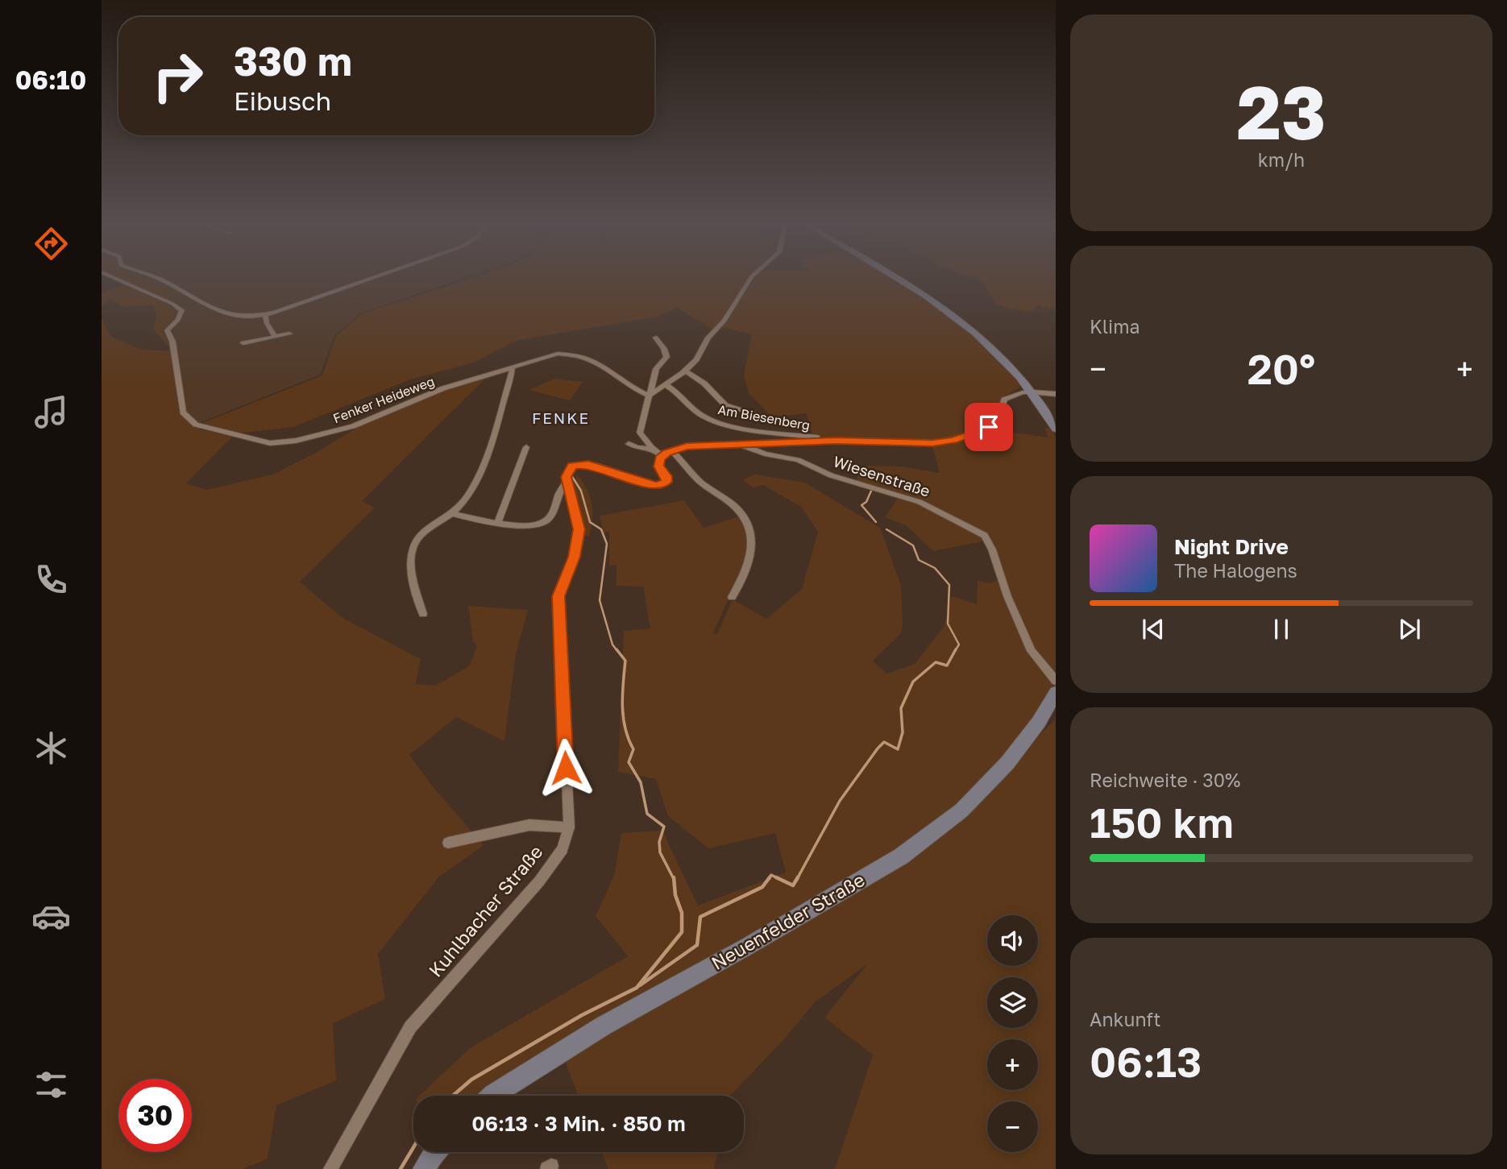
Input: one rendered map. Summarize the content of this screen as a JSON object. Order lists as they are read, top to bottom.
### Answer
{
  "streets": {
    "main road": ["Neuenfelder Straße"],
    "street": [
      "Fenker Heideweg",
      "Am Biesenberg",
      "Wiesenstraße",
      "Kuhlbacher Straße"
    ]
  },
  "districts": ["FENKE"],
  "page": {
    "tabs": "06:10",
    "tile": [
      ["23", "km/h"],
      "Klima",
      ["Reichweite · 30%", "150 km"],
      ["Ankunft", "06:13"]
    ],
    "turn": ["330 m", "Eibusch"],
    "heat": ["−", "20°", "+"],
    "song": ["Night Drive", "The Halogens"],
    "map_buttons": ["+", "−"],
    "limit": "30",
    "trip": "06:13 · 3 Min. · 850 m"
  }
}
